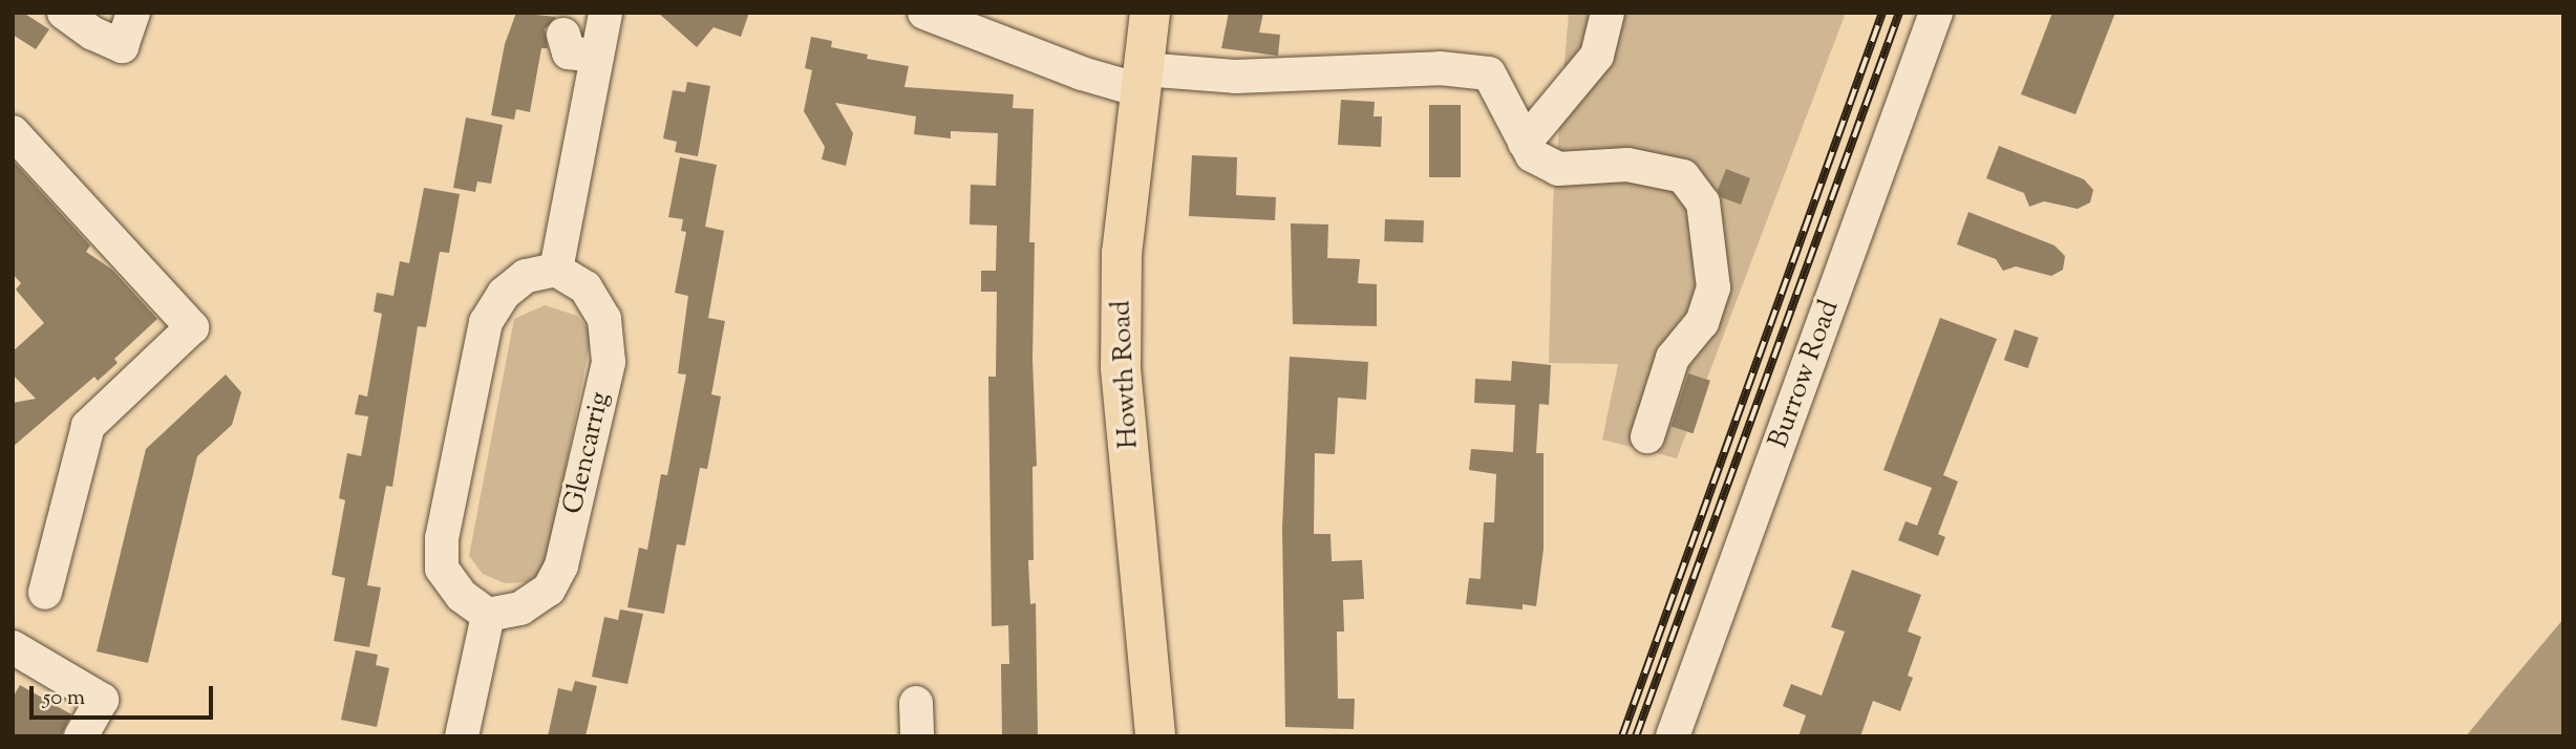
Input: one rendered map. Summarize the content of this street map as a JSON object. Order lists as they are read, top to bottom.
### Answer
{
  "streets": {
    "main road": ["Howth Road"],
    "street": ["Burrow Road", "Glencarrig"]
  },
  "scale_bar": "50 m"
}
